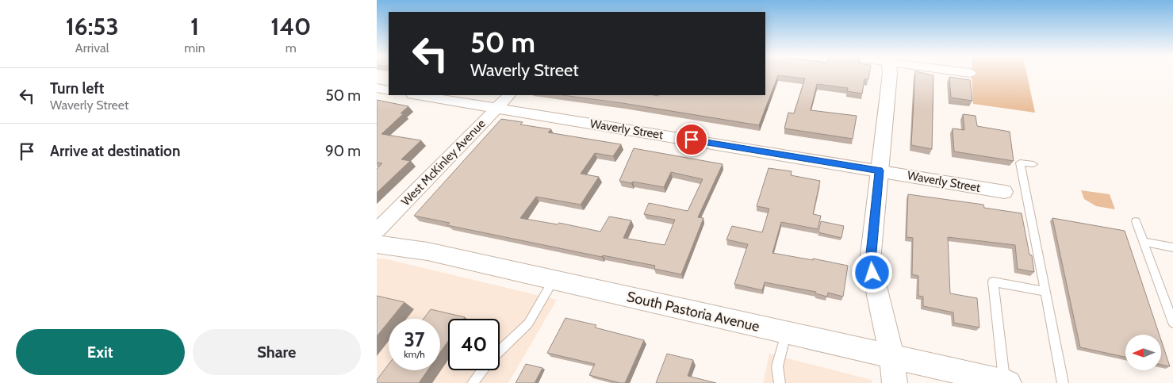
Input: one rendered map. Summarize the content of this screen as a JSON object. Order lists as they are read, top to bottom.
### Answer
{
  "streets": {
    "street": ["Waverly Street", "West McKinley Avenue", "South Pastoria Avenue"]
  },
  "crossings": [
    ["Waverly Street", "West McKinley Avenue"]
  ],
  "north": "left",
  "page": {
    "eta": [
      "16:53",
      "Arrival",
      "1",
      "min",
      "140",
      "m"
    ],
    "turn": ["50 m", "Waverly Street"],
    "list": [
      {
        "name": "Turn left",
        "note": "Waverly Street",
        "value": "50 m"
      },
      {
        "name": "Arrive at destination",
        "value": "90 m"
      }
    ],
    "speed": "37 km/h",
    "limit": "40",
    "buttons": ["Exit", "Share"]
  }
}
